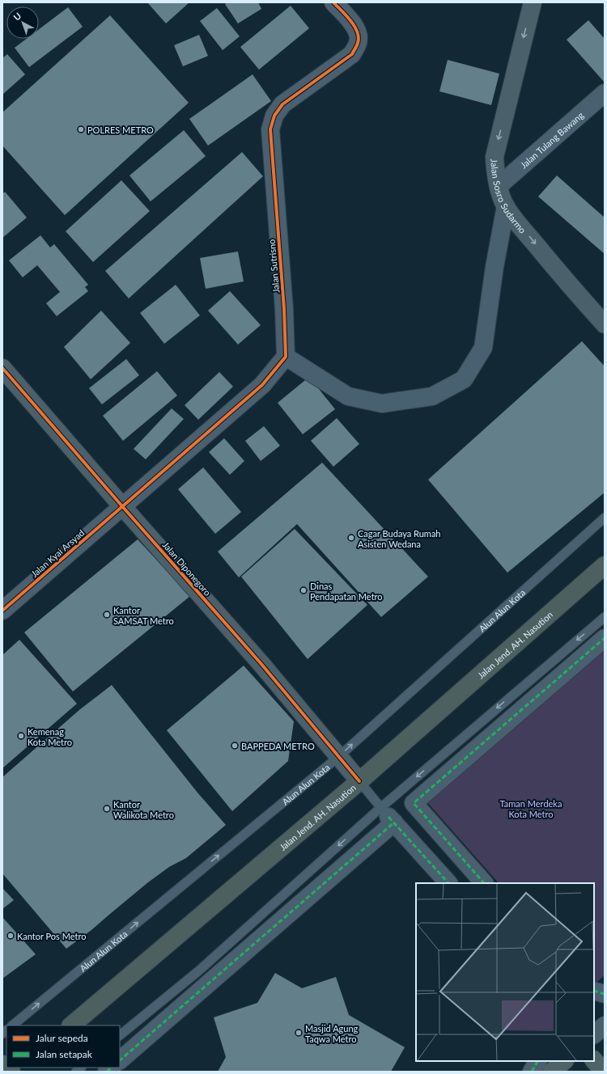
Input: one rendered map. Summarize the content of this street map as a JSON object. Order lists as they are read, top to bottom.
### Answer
{
  "streets": {
    "highway": ["Jalan Jend. AH. Nasution"],
    "street": [
      "Jalan Tulang Bawang",
      "Jalan Sosro Sudarmo",
      "Jalan Sutrisno",
      "Jalan Kyai Arsyad",
      "Jalan Diponegoro"
    ],
    "lane": ["Alun Alun Kota"]
  },
  "crossings": [
    ["Jalan Tulang Bawang", "Jalan Sosro Sudarmo"],
    ["Jalan Kyai Arsyad", "Jalan Diponegoro"],
    ["Jalan Diponegoro", "Alun Alun Kota"],
    ["Jalan Diponegoro", "Jalan Jend. AH. Nasution"]
  ],
  "one_way": ["Jalan Sosro Sudarmo"],
  "parks": ["Taman Merdeka Kota Metro"],
  "places": [
    "POLRES METRO",
    "Cagar Budaya Rumah Asisten Wedana",
    "Dinas Pendapatan Metro",
    "Kantor SAMSAT Metro",
    "Kemenag Kota Metro",
    "BAPPEDA METRO",
    "Kantor Walikota Metro",
    "Kantor Pos Metro",
    "Masjid Agung Taqwa Metro"
  ],
  "legend": ["Jalur sepeda", "Jalan setapak"],
  "north": "top left"
}
